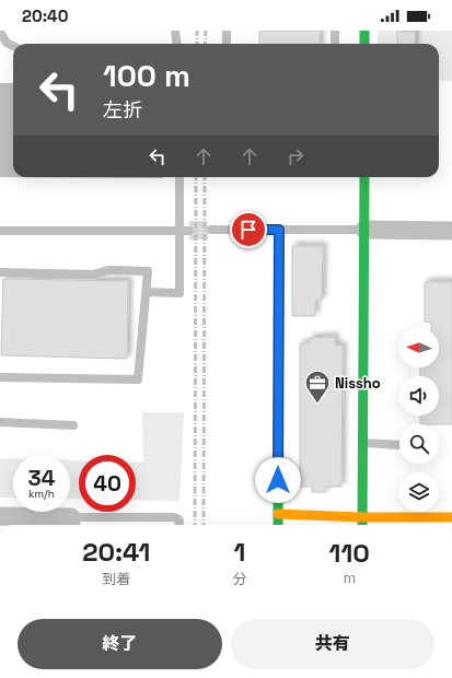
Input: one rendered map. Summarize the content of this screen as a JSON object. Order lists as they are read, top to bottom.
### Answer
{
  "places": {
    "office": ["Nissho"]
  },
  "north": "left",
  "page": {
    "status": "20:40",
    "turn": ["100 m", "左折"],
    "speed": "34 km/h",
    "limit": "40",
    "eta": [
      "20:41",
      "到着",
      "1",
      "分",
      "110",
      "m"
    ],
    "buttons": ["終了", "共有"]
  }
}
